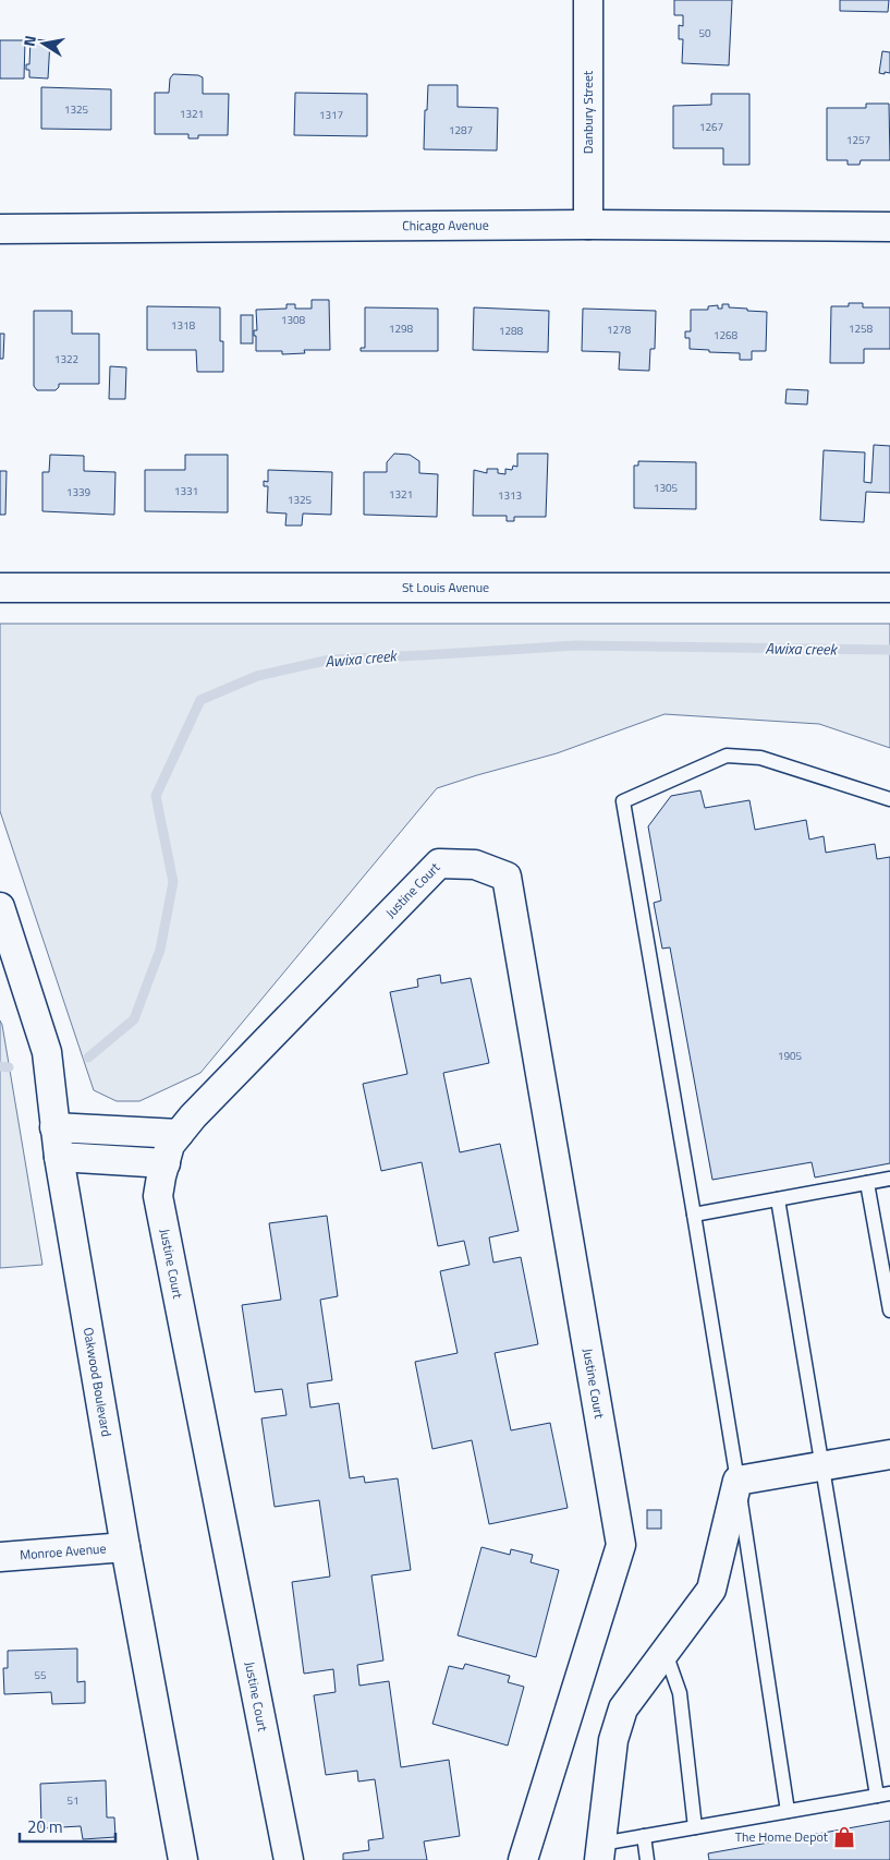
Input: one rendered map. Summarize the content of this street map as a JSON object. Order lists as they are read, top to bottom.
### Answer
{
  "streets": {
    "street": [
      "Danbury Street",
      "Chicago Avenue",
      "St Louis Avenue",
      "Justine Court",
      "Oakwood Boulevard",
      "Monroe Avenue"
    ]
  },
  "crossings": [
    ["Danbury Street", "Chicago Avenue"],
    ["Oakwood Boulevard", "Monroe Avenue"]
  ],
  "water": ["Awixa creek"],
  "places": {
    "shop": ["The Home Depot"]
  },
  "house_numbers": [
    "50",
    "1325",
    "1321",
    "1317",
    "1267",
    "1287",
    "1257",
    "1308",
    "1318",
    "1298",
    "1258",
    "1278",
    "1288",
    "1268",
    "1322",
    "1305",
    "1331",
    "1339",
    "1321",
    "1313",
    "1325",
    "1905",
    "55",
    "51"
  ],
  "scale_bar": "20 m",
  "north": "left"
}
